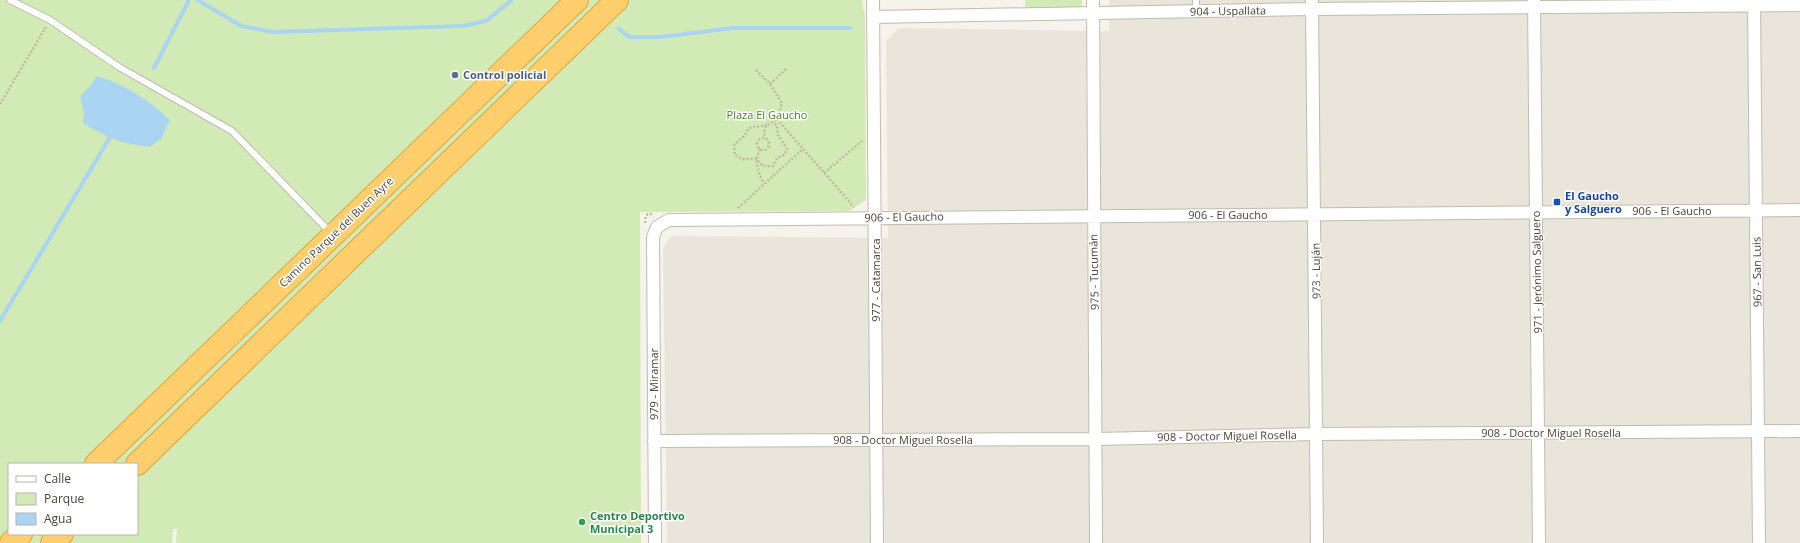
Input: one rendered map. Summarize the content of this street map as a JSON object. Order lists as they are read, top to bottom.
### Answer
{
  "streets": {
    "highway": ["Camino Parque del Buen Ayre"],
    "street": [
      "904 - Uspallata",
      "906 - El Gaucho",
      "973 - Luján",
      "975 - Tucumán",
      "971 - Jerónimo Salguero",
      "967 - San Luis",
      "977 - Catamarca",
      "979 - Miramar",
      "908 - Doctor Miguel Rosella"
    ]
  },
  "crossings": [
    ["904 - Uspallata", "973 - Luján"],
    ["904 - Uspallata", "975 - Tucumán"],
    ["904 - Uspallata", "971 - Jerónimo Salguero"],
    ["904 - Uspallata", "967 - San Luis"],
    ["904 - Uspallata", "977 - Catamarca"],
    ["906 - El Gaucho", "973 - Luján"],
    ["906 - El Gaucho", "975 - Tucumán"],
    ["906 - El Gaucho", "971 - Jerónimo Salguero"],
    ["906 - El Gaucho", "967 - San Luis"],
    ["906 - El Gaucho", "977 - Catamarca"],
    ["906 - El Gaucho", "979 - Miramar"],
    ["973 - Luján", "908 - Doctor Miguel Rosella"],
    ["975 - Tucumán", "908 - Doctor Miguel Rosella"],
    ["971 - Jerónimo Salguero", "908 - Doctor Miguel Rosella"],
    ["967 - San Luis", "908 - Doctor Miguel Rosella"],
    ["977 - Catamarca", "908 - Doctor Miguel Rosella"],
    ["979 - Miramar", "908 - Doctor Miguel Rosella"]
  ],
  "parks": ["Plaza El Gaucho"],
  "places": {
    "other": ["Control policial", "Centro Deportivo Municipal 3"],
    "transit": ["El Gaucho y Salguero"]
  },
  "legend": ["Calle", "Parque", "Agua"]
}
